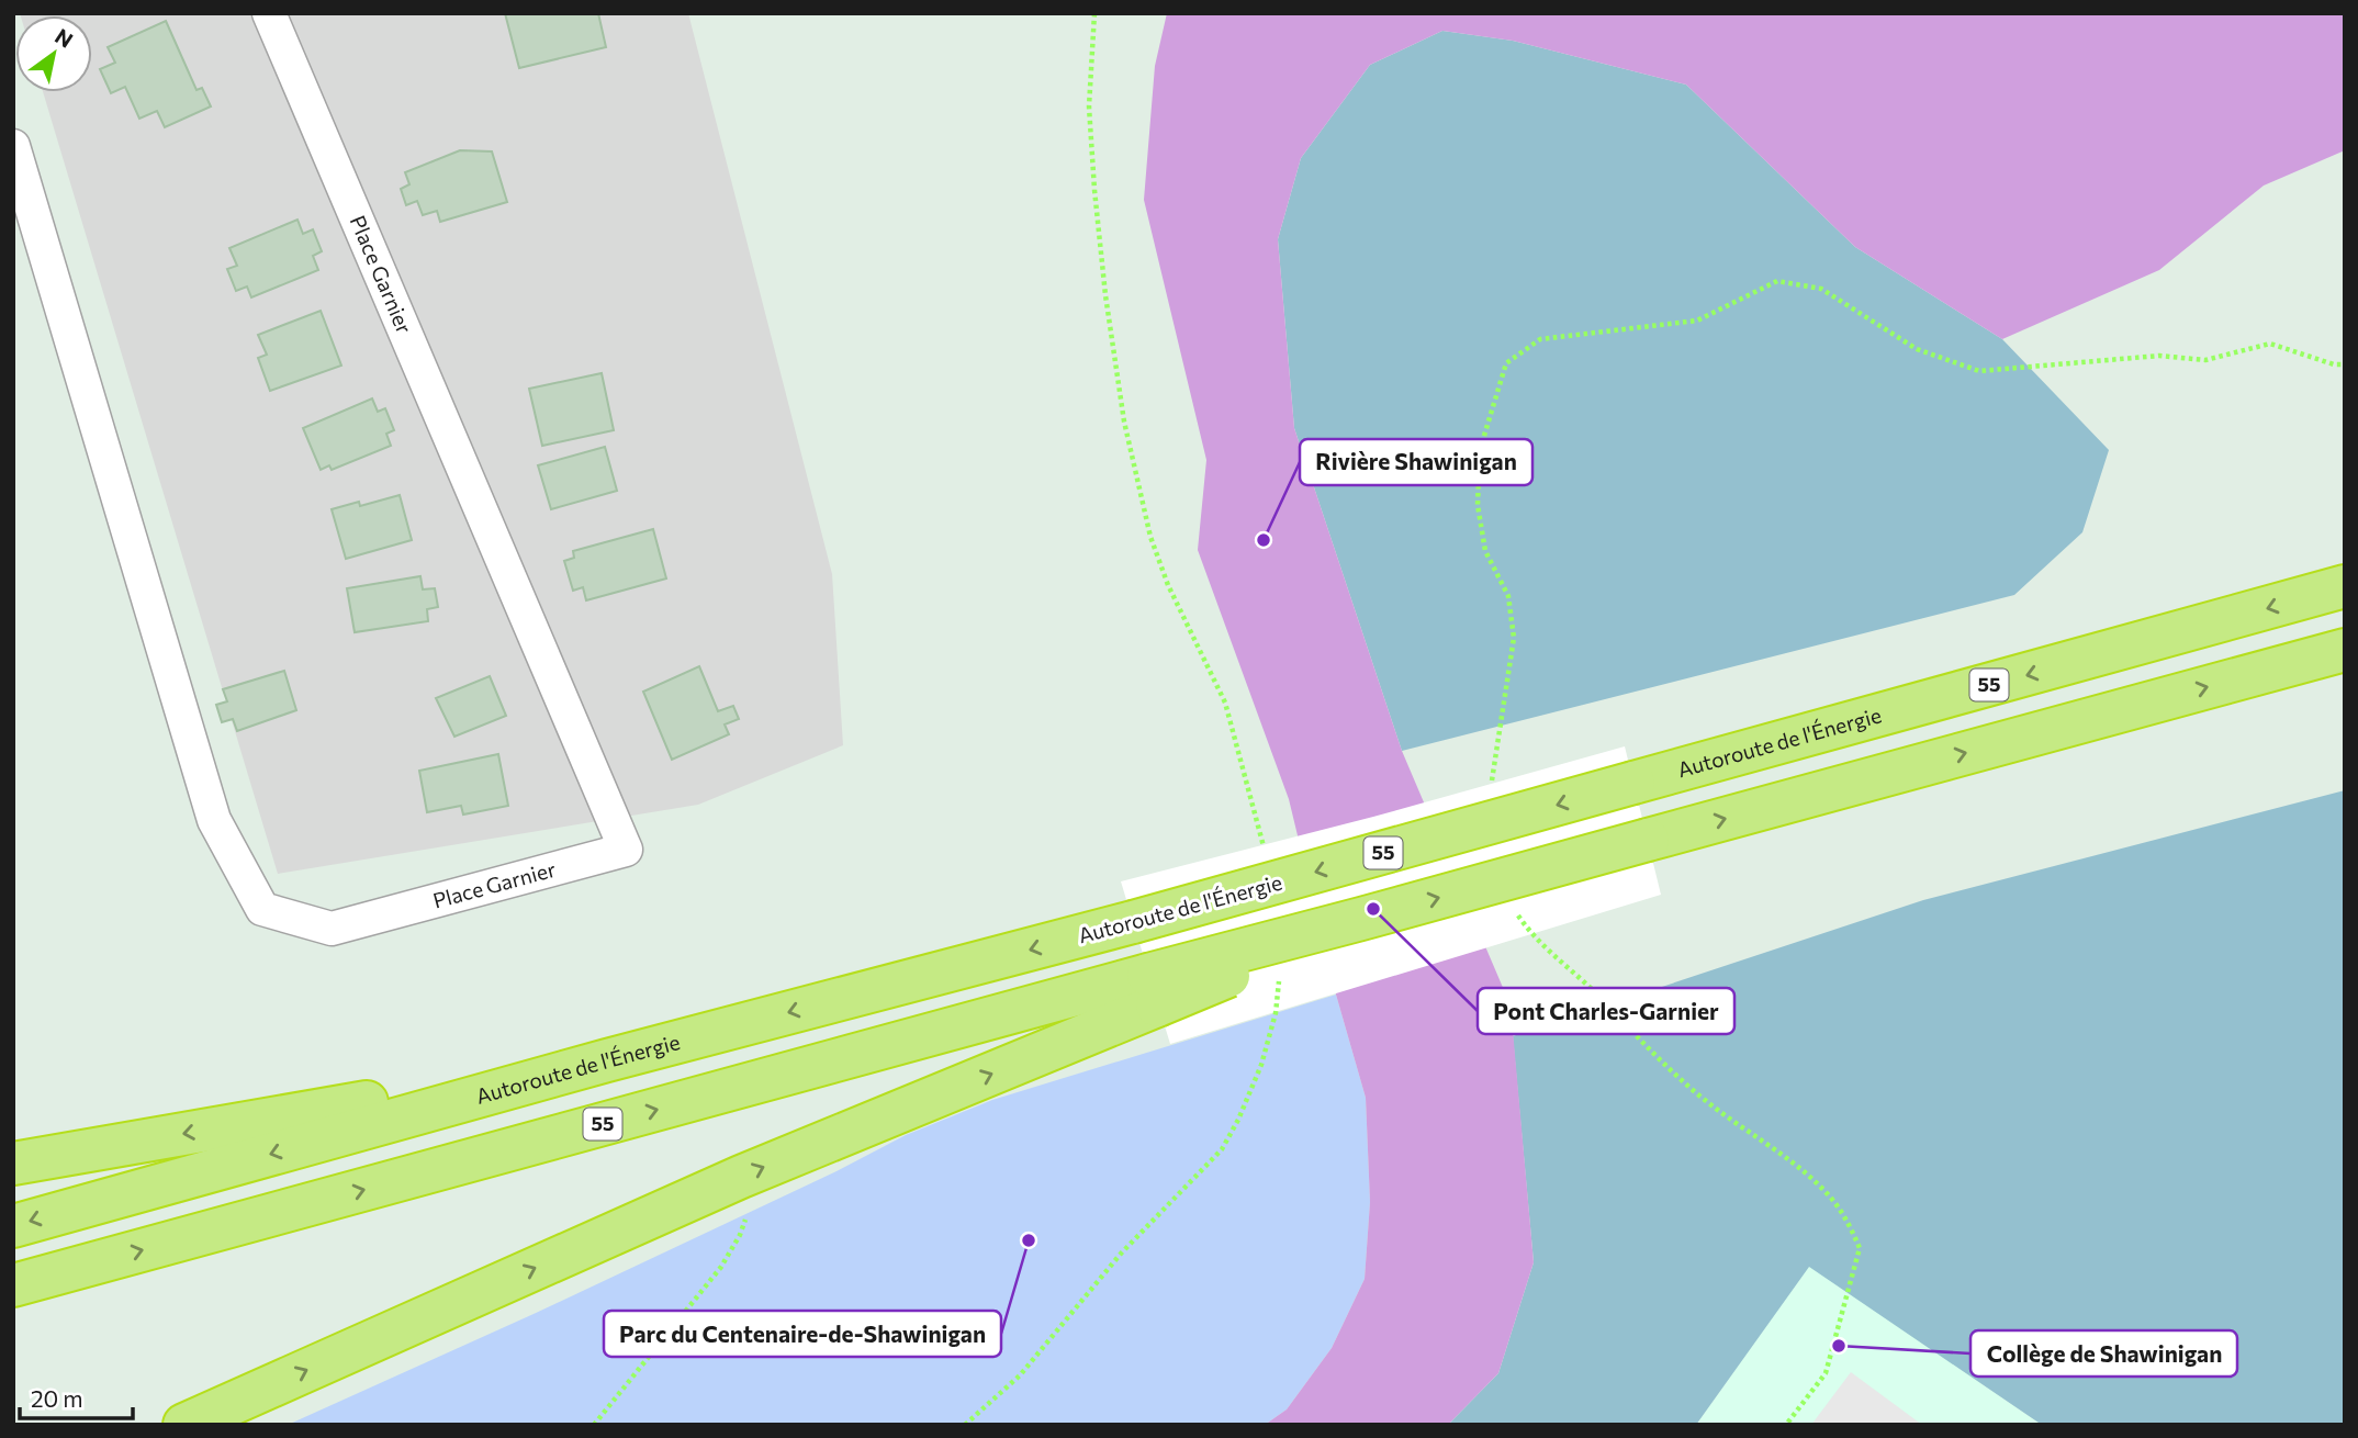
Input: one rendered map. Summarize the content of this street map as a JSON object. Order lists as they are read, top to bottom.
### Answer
{
  "streets": {
    "highway": ["55", "Autoroute de l'Énergie"],
    "street": ["Place Garnier"]
  },
  "places": [
    "Rivière Shawinigan",
    "Pont Charles-Garnier",
    "Parc du Centenaire-de-Shawinigan",
    "Collège de Shawinigan"
  ],
  "scale_bar": "20 m",
  "north": "top right"
}
